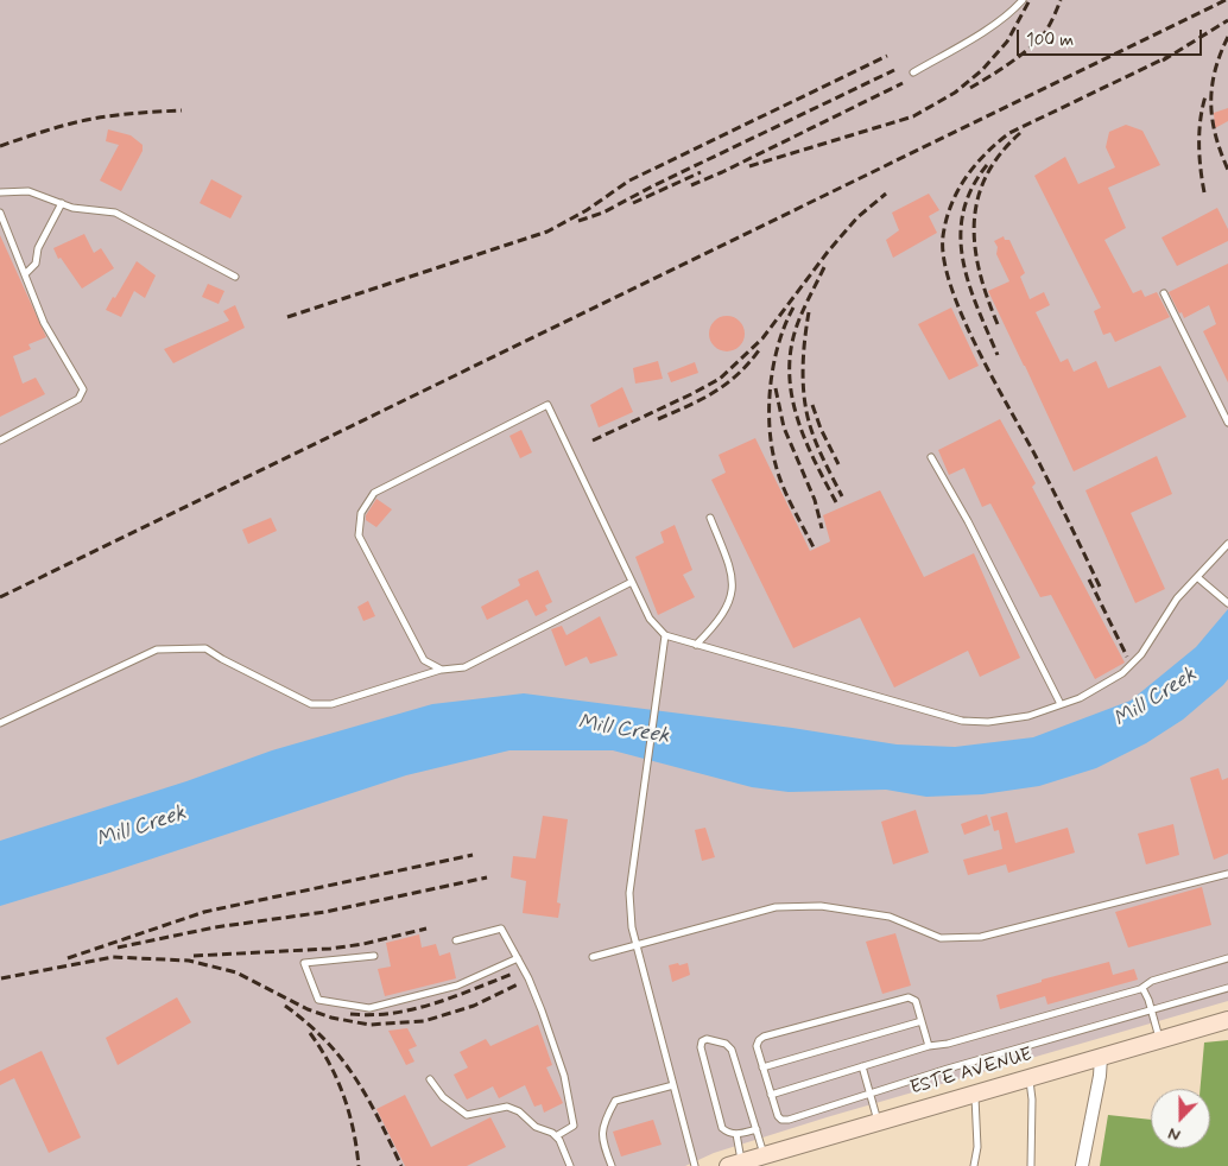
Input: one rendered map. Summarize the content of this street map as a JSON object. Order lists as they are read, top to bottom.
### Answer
{
  "streets": {
    "street": ["ESTE AVENUE"]
  },
  "water": ["Mill Creek"],
  "scale_bar": "100 m",
  "north": "bottom"
}
